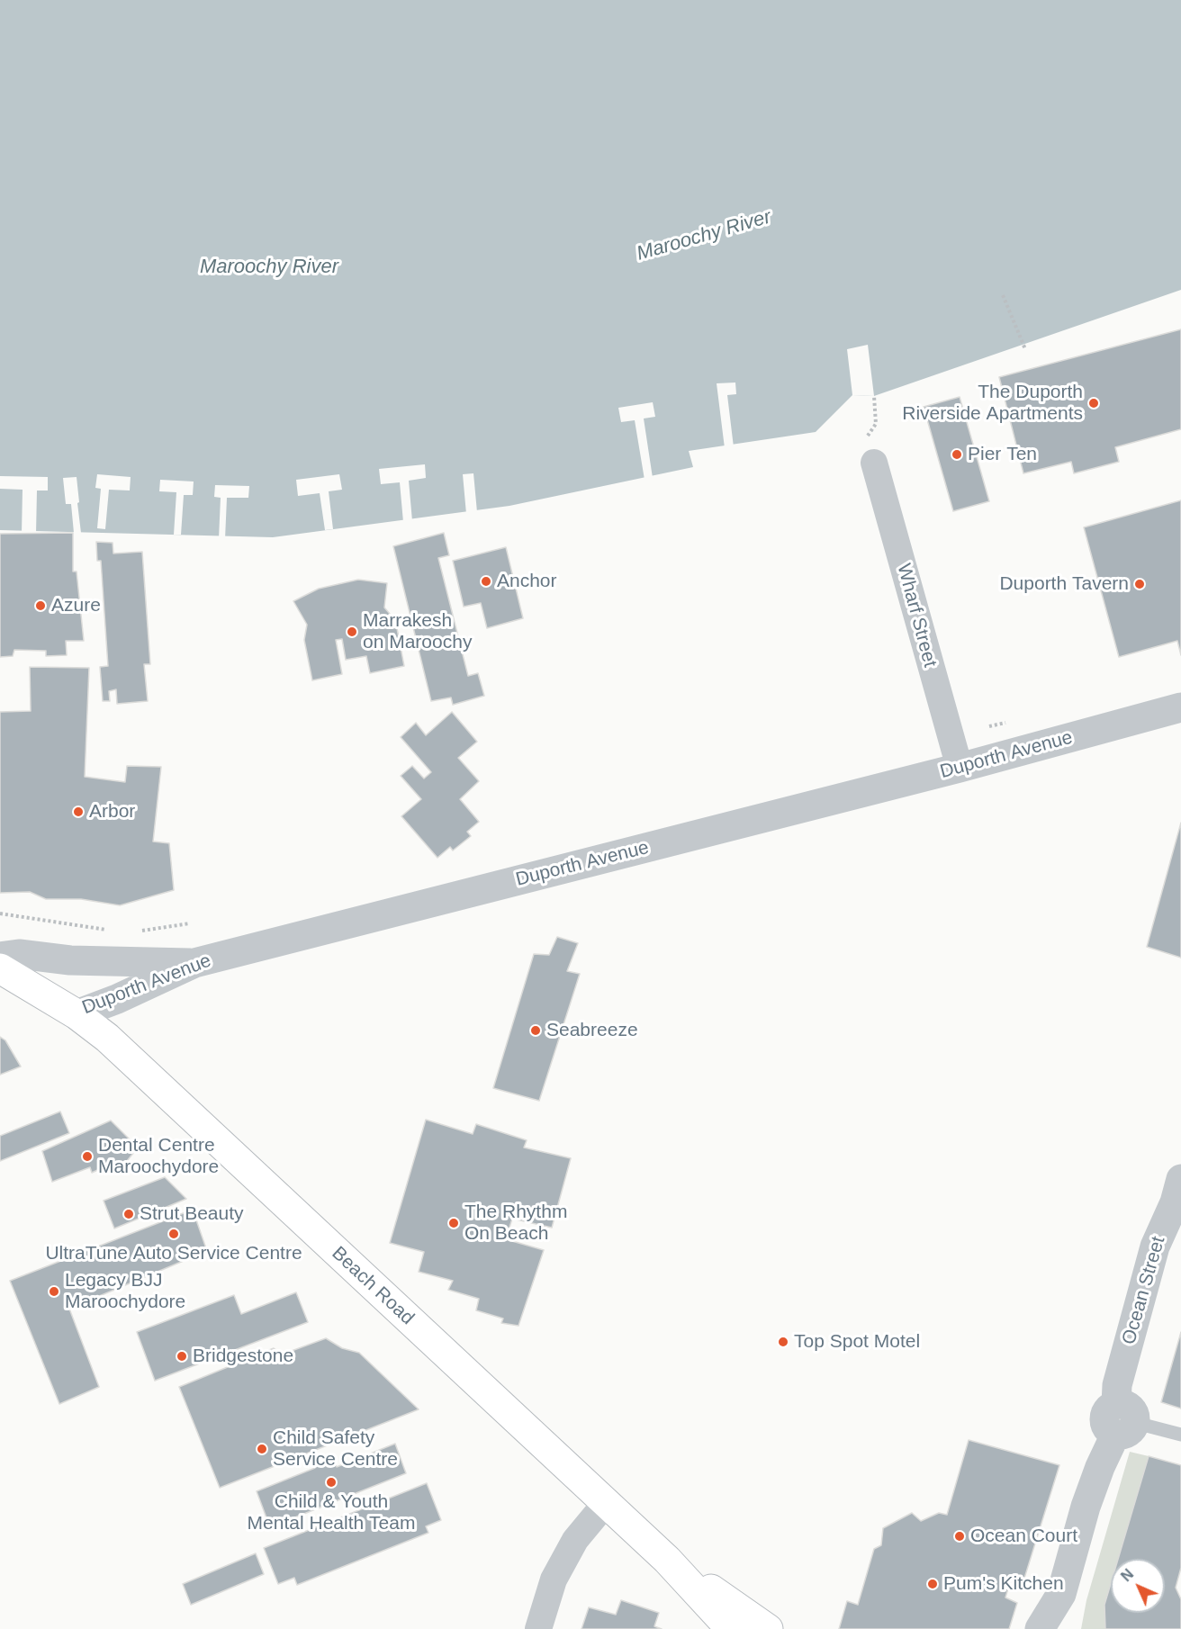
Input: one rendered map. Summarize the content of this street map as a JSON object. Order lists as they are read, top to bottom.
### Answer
{
  "streets": {
    "main road": ["Duporth Avenue", "Beach Road"],
    "street": ["Wharf Street", "Ocean Street"]
  },
  "crossings": [
    ["Wharf Street", "Duporth Avenue"],
    ["Duporth Avenue", "Beach Road"]
  ],
  "water": ["Maroochy River"],
  "places": [
    "The Duporth Riverside Apartments",
    "Pier Ten",
    "Anchor",
    "Duporth Tavern",
    "Azure",
    "Marrakesh on Maroochy",
    "Arbor",
    "Seabreeze",
    "Dental Centre Maroochydore",
    "Strut Beauty",
    "The Rhythm On Beach",
    "UltraTune Auto Service Centre",
    "Legacy BJJ Maroochydore",
    "Top Spot Motel",
    "Bridgestone",
    "Child Safety Service Centre",
    "Child & Youth Mental Health Team",
    "Ocean Court",
    "Pum's Kitchen"
  ],
  "north": "top left"
}
